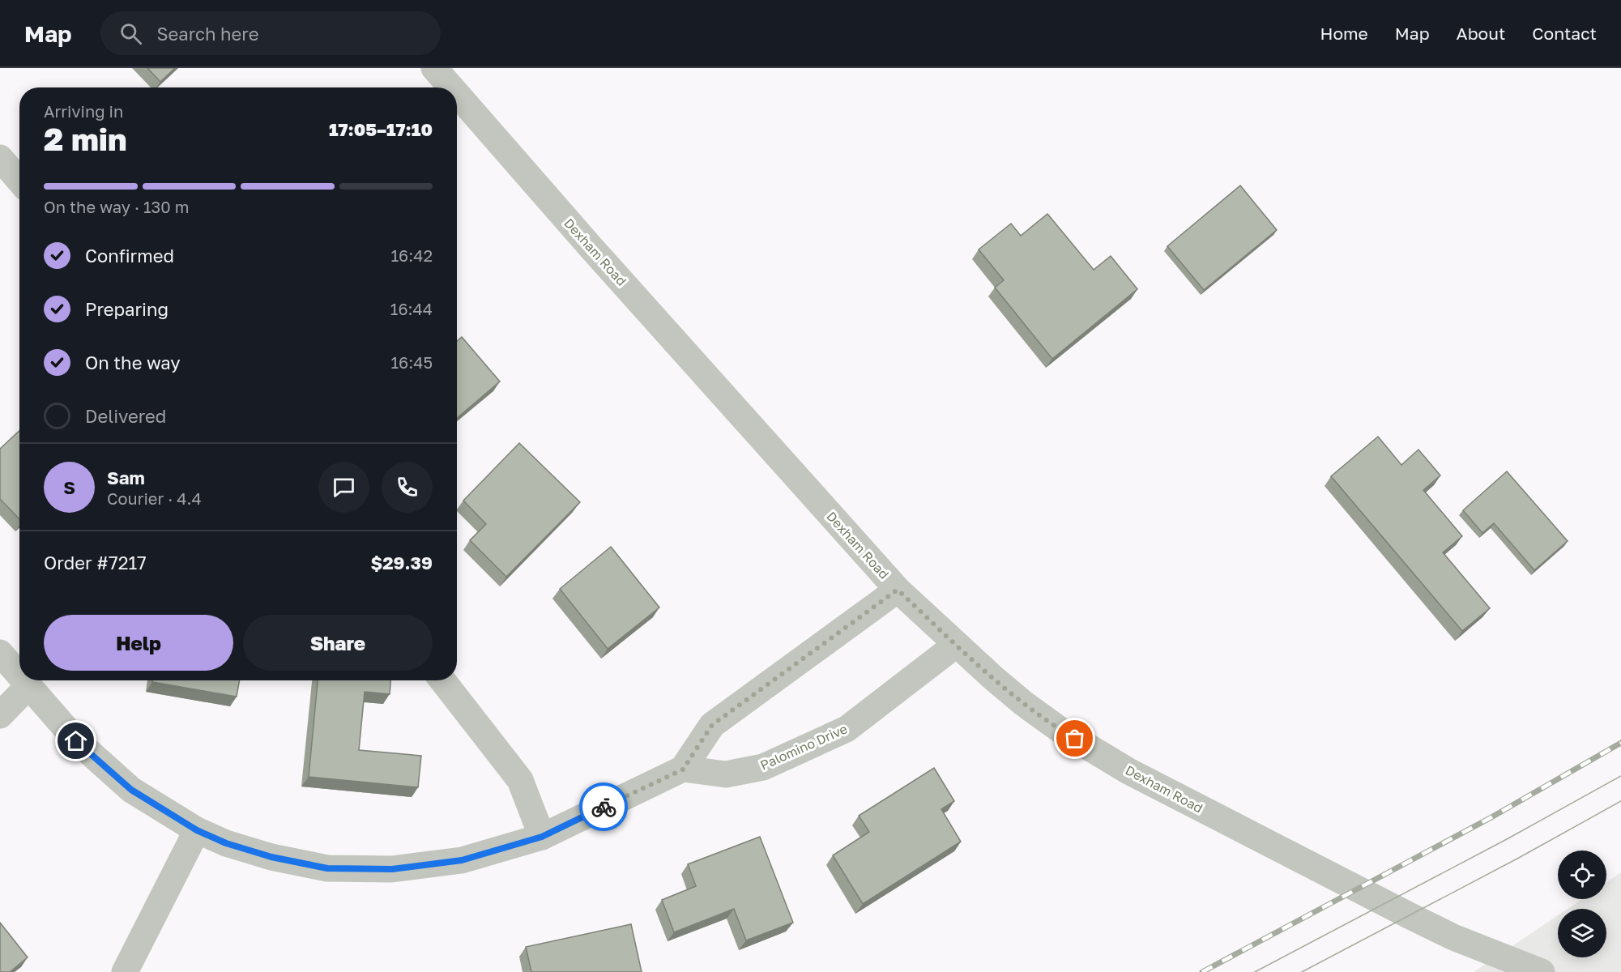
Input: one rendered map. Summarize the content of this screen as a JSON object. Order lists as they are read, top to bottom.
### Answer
{
  "streets": {
    "street": ["Dexham Road", "Palomino Drive"]
  },
  "crossings": [
    ["Dexham Road", "Palomino Drive"]
  ],
  "page": {
    "header": "Map",
    "search": "Search here",
    "nav": [
      "Home",
      "Map",
      "About",
      "Contact"
    ],
    "heading": ["2 min", "Arriving in", "17:05–17:10"],
    "panel": [
      "Sam",
      "Courier · 4.4",
      "Order #7217",
      "$29.39"
    ],
    "bar": "On the way · 130 m",
    "list": [
      ["Confirmed", "16:42"],
      ["Preparing", "16:44"],
      ["On the way", "16:45"],
      "Delivered"
    ],
    "round": "S",
    "buttons": ["Help", "Share"]
  }
}
